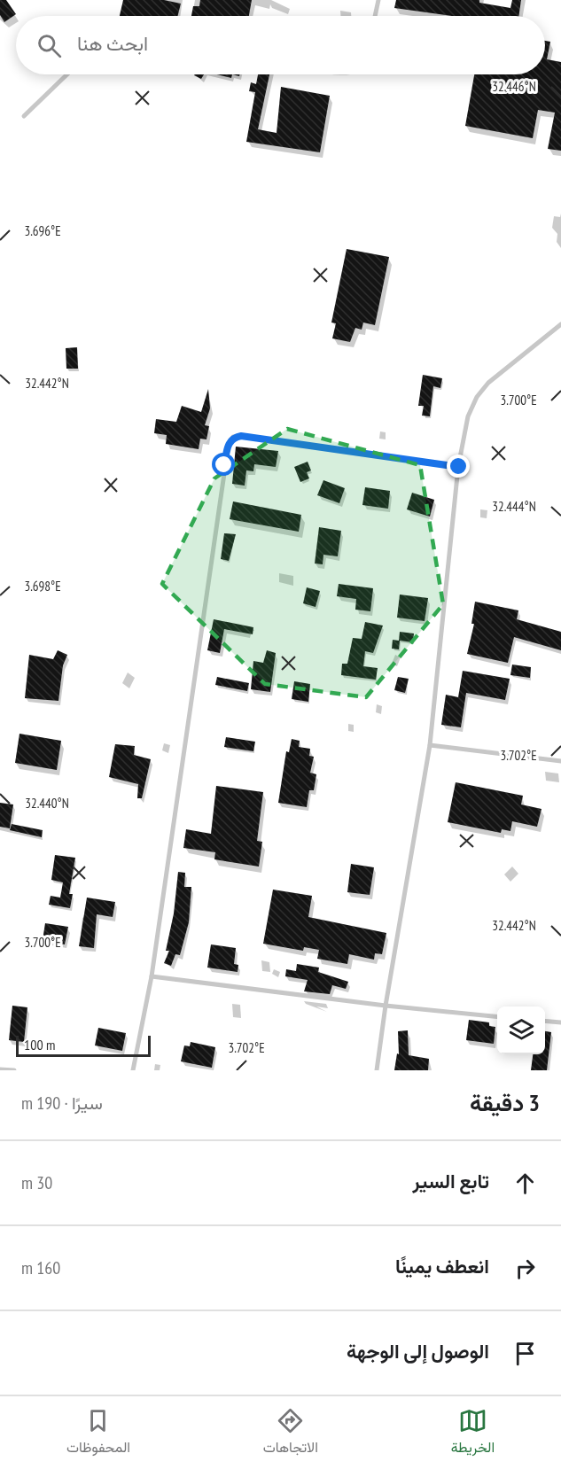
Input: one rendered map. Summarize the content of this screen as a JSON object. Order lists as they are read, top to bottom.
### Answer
{
  "scale_bar": "100 m",
  "page": {
    "search": "ابحث هنا",
    "scale": "100 m",
    "heading": ["3 دقيقة", "سيرًا · 190 m"],
    "list": [
      ["تابع السير", "30 m"],
      ["انعطف يمينًا", "160 m"],
      "الوصول إلى الوجهة"
    ],
    "nav": ["الخريطة", "الاتجاهات", "المحفوظات"]
  },
  "coordinates": [
    "32.446°N",
    "3.696°E",
    "32.442°N",
    "3.700°E",
    "32.444°N",
    "3.698°E",
    "3.702°E",
    "32.440°N"
  ]
}
